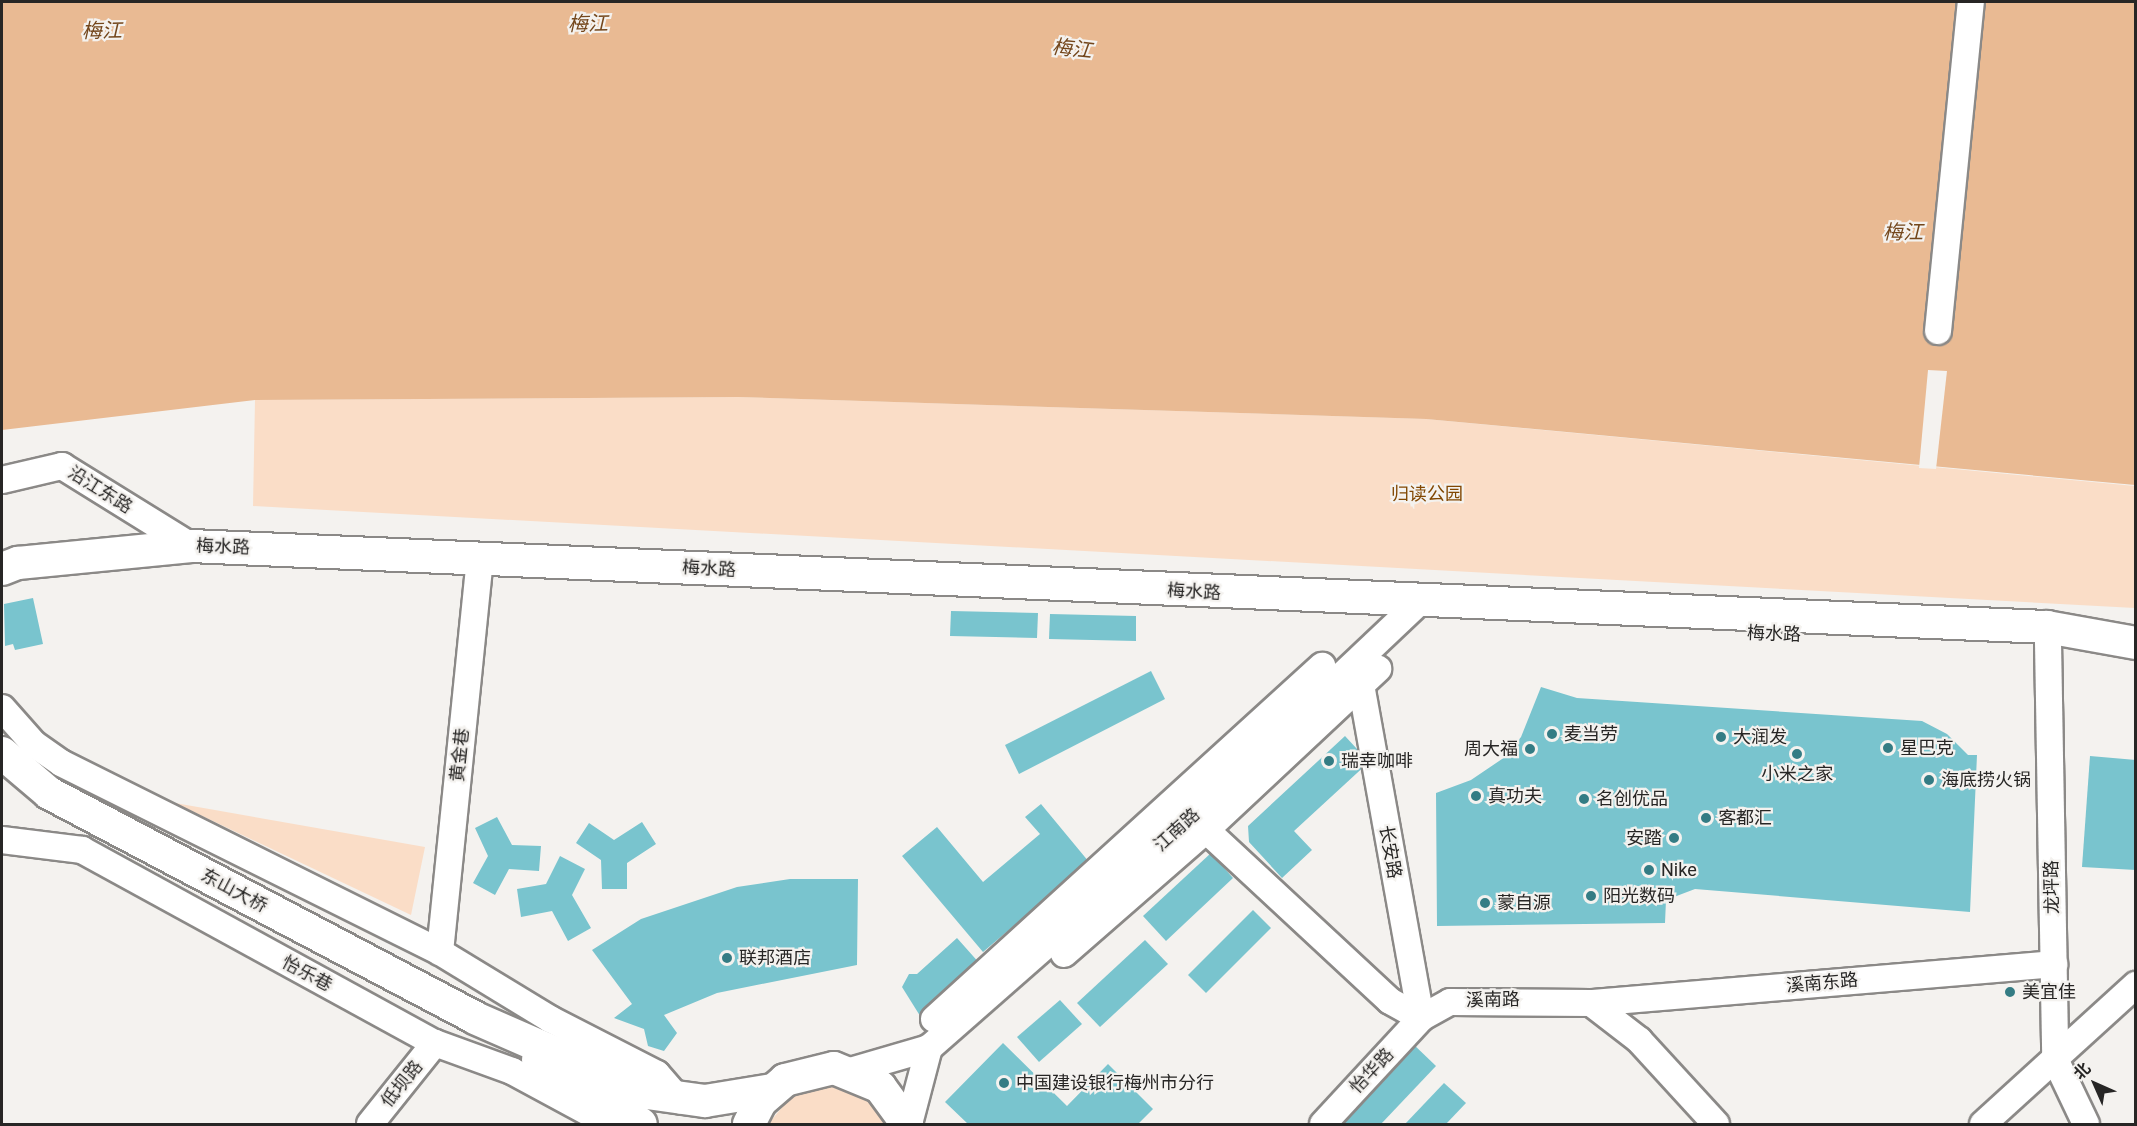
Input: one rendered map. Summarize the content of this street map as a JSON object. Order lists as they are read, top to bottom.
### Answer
{
  "streets": {
    "main road": ["梅水路", "东山大桥"],
    "street": [
      "沿江东路",
      "黄金巷",
      "江南路",
      "长安路",
      "龙坪路",
      "怡乐巷",
      "溪南东路",
      "溪南路",
      "怡华路",
      "低坝路"
    ]
  },
  "crossings": [
    ["沿江东路", "梅水路"],
    ["梅水路", "黄金巷"],
    ["梅水路", "江南路"],
    ["梅水路", "龙坪路"],
    ["江南路", "长安路"],
    ["长安路", "溪南路"],
    ["长安路", "怡华路"],
    ["龙坪路", "溪南东路"],
    ["怡乐巷", "低坝路"],
    ["溪南东路", "溪南路"],
    ["溪南路", "怡华路"]
  ],
  "water": ["梅江"],
  "parks": ["归读公园"],
  "places": [
    "麦当劳",
    "大润发",
    "星巴克",
    "周大福",
    "小米之家",
    "瑞幸咖啡",
    "海底捞火锅",
    "真功夫",
    "名创优品",
    "客都汇",
    "安踏",
    "Nike",
    "阳光数码",
    "蒙自源",
    "联邦酒店",
    "美宜佳",
    "中国建设银行梅州市分行"
  ],
  "north": "top left"
}
